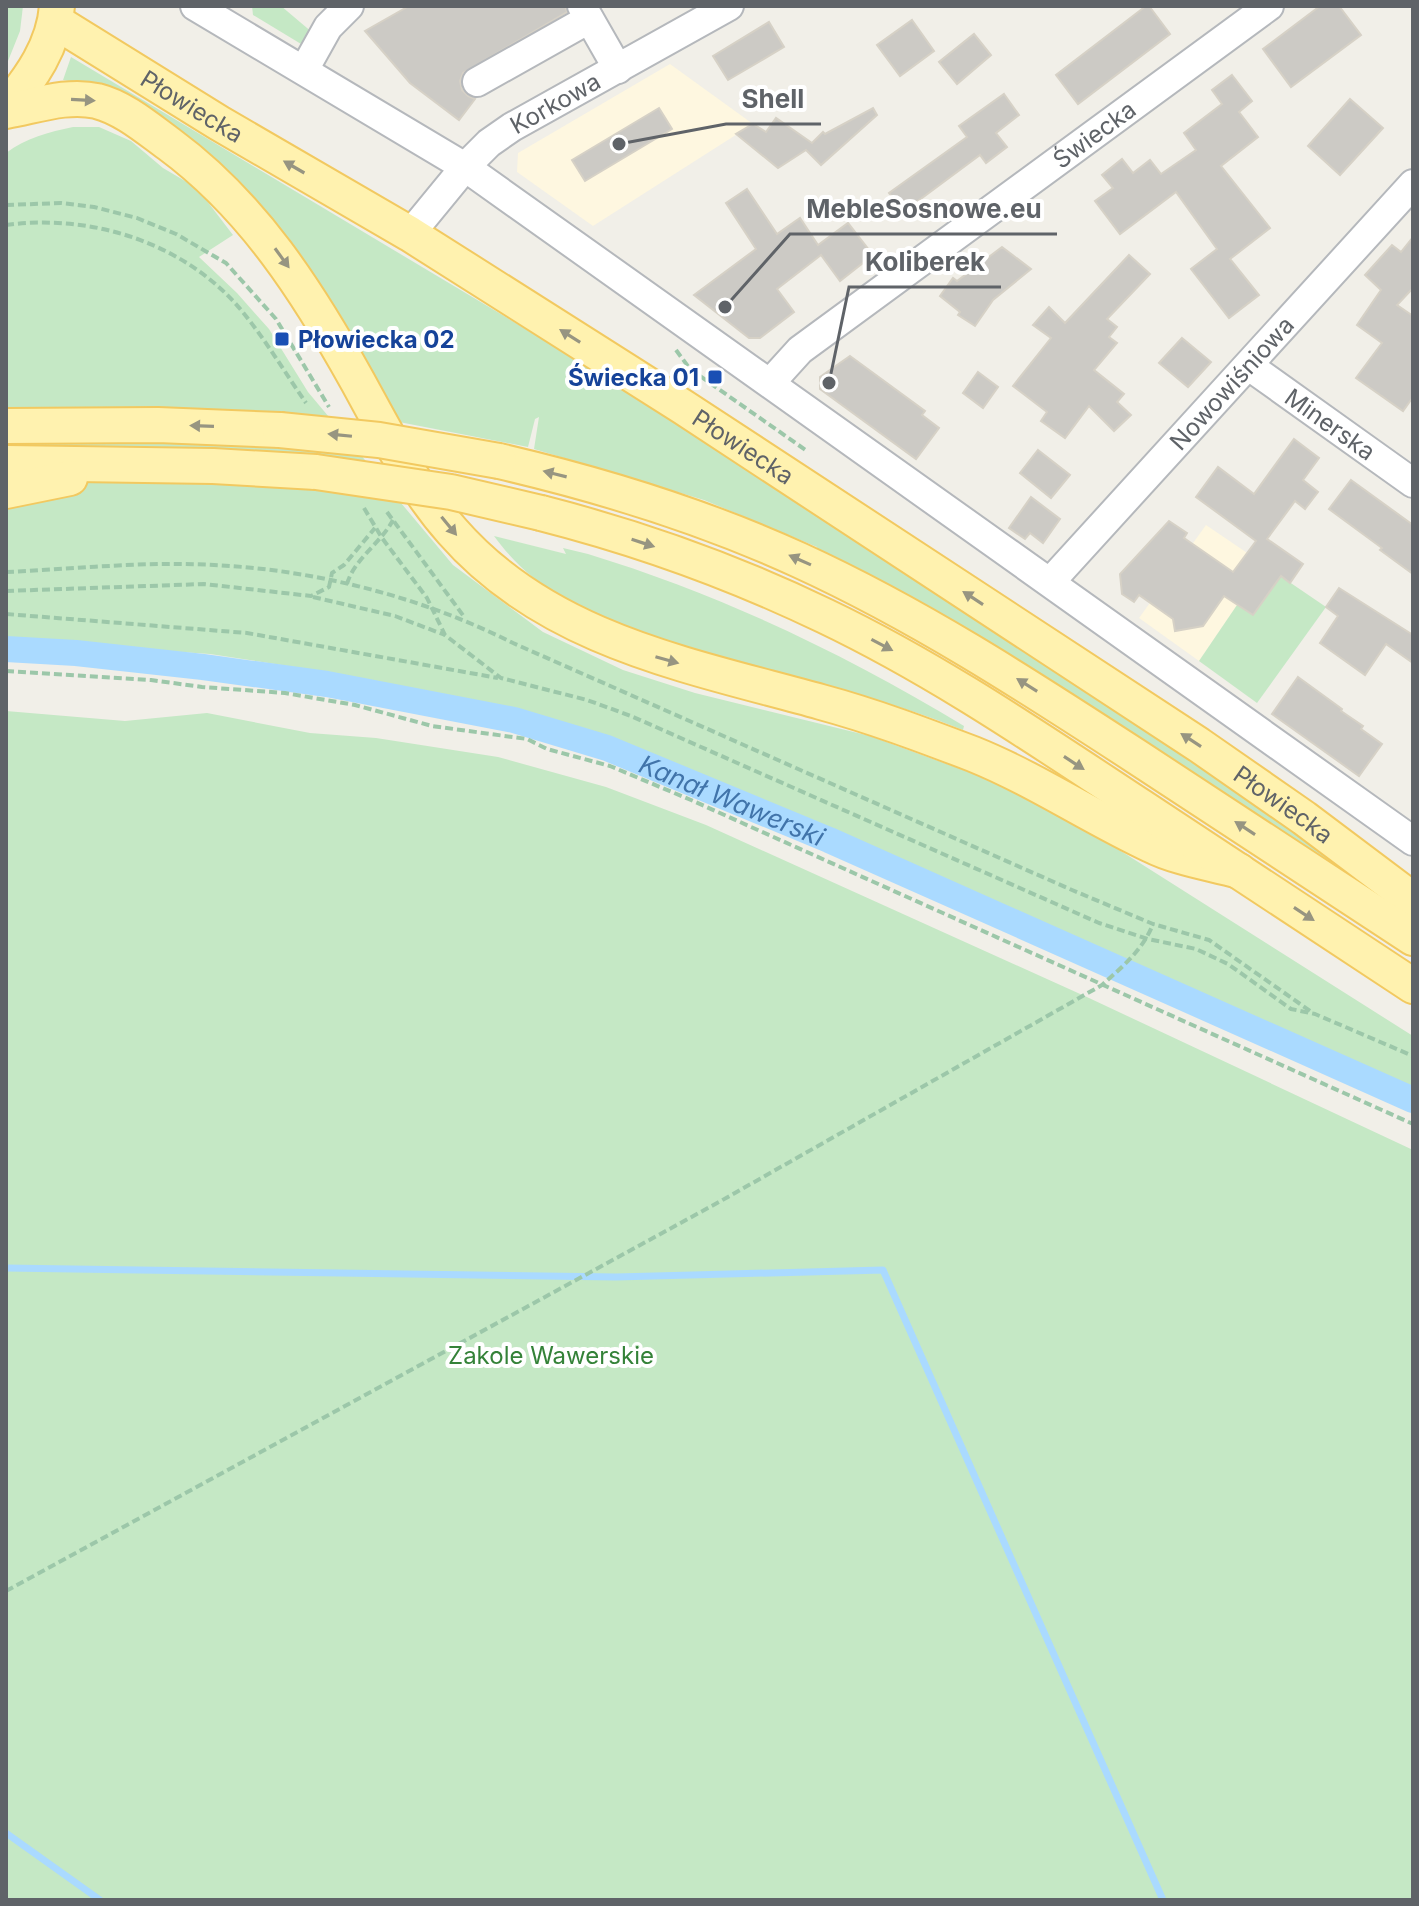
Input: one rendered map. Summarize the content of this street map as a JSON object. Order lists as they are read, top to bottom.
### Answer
{
  "streets": {
    "main road": ["Płowiecka"],
    "street": [
      "Korkowa",
      "Świecka",
      "Nowowiśniowa",
      "Minerska"
    ]
  },
  "crossings": [
    ["Korkowa", "Płowiecka"],
    ["Płowiecka", "Świecka"],
    ["Płowiecka", "Nowowiśniowa"],
    ["Nowowiśniowa", "Minerska"]
  ],
  "water": ["Kanał Wawerski"],
  "parks": ["Zakole Wawerskie"],
  "places": {
    "other": ["Shell", "MebleSosnowe.eu", "Koliberek"],
    "transit": ["Płowiecka 02", "Świecka 01"]
  }
}
